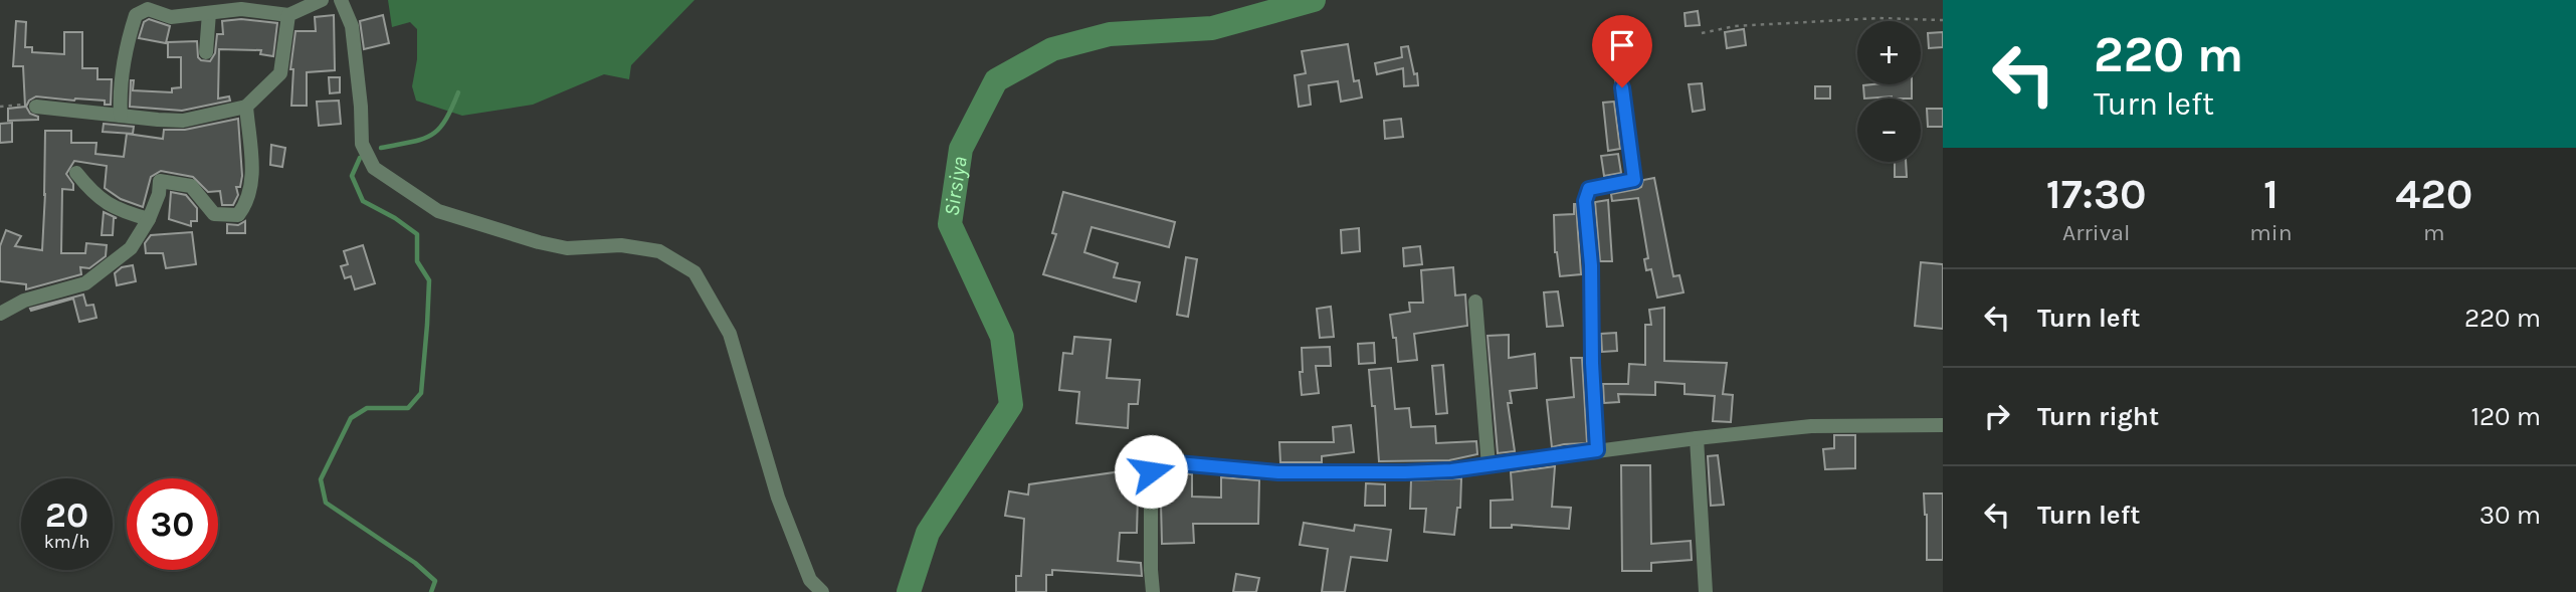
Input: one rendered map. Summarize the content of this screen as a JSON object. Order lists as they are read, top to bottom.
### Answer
{
  "water": ["Sirsiya"],
  "page": {
    "turn": ["220 m", "Turn left"],
    "map_buttons": ["+", "−"],
    "eta": [
      "17:30",
      "Arrival",
      "1",
      "min",
      "420",
      "m"
    ],
    "list": [
      {
        "name": "Turn left",
        "value": "220 m"
      },
      {
        "name": "Turn right",
        "value": "120 m"
      },
      {
        "name": "Turn left",
        "value": "30 m"
      }
    ],
    "speed": "20 km/h",
    "limit": "30"
  }
}
